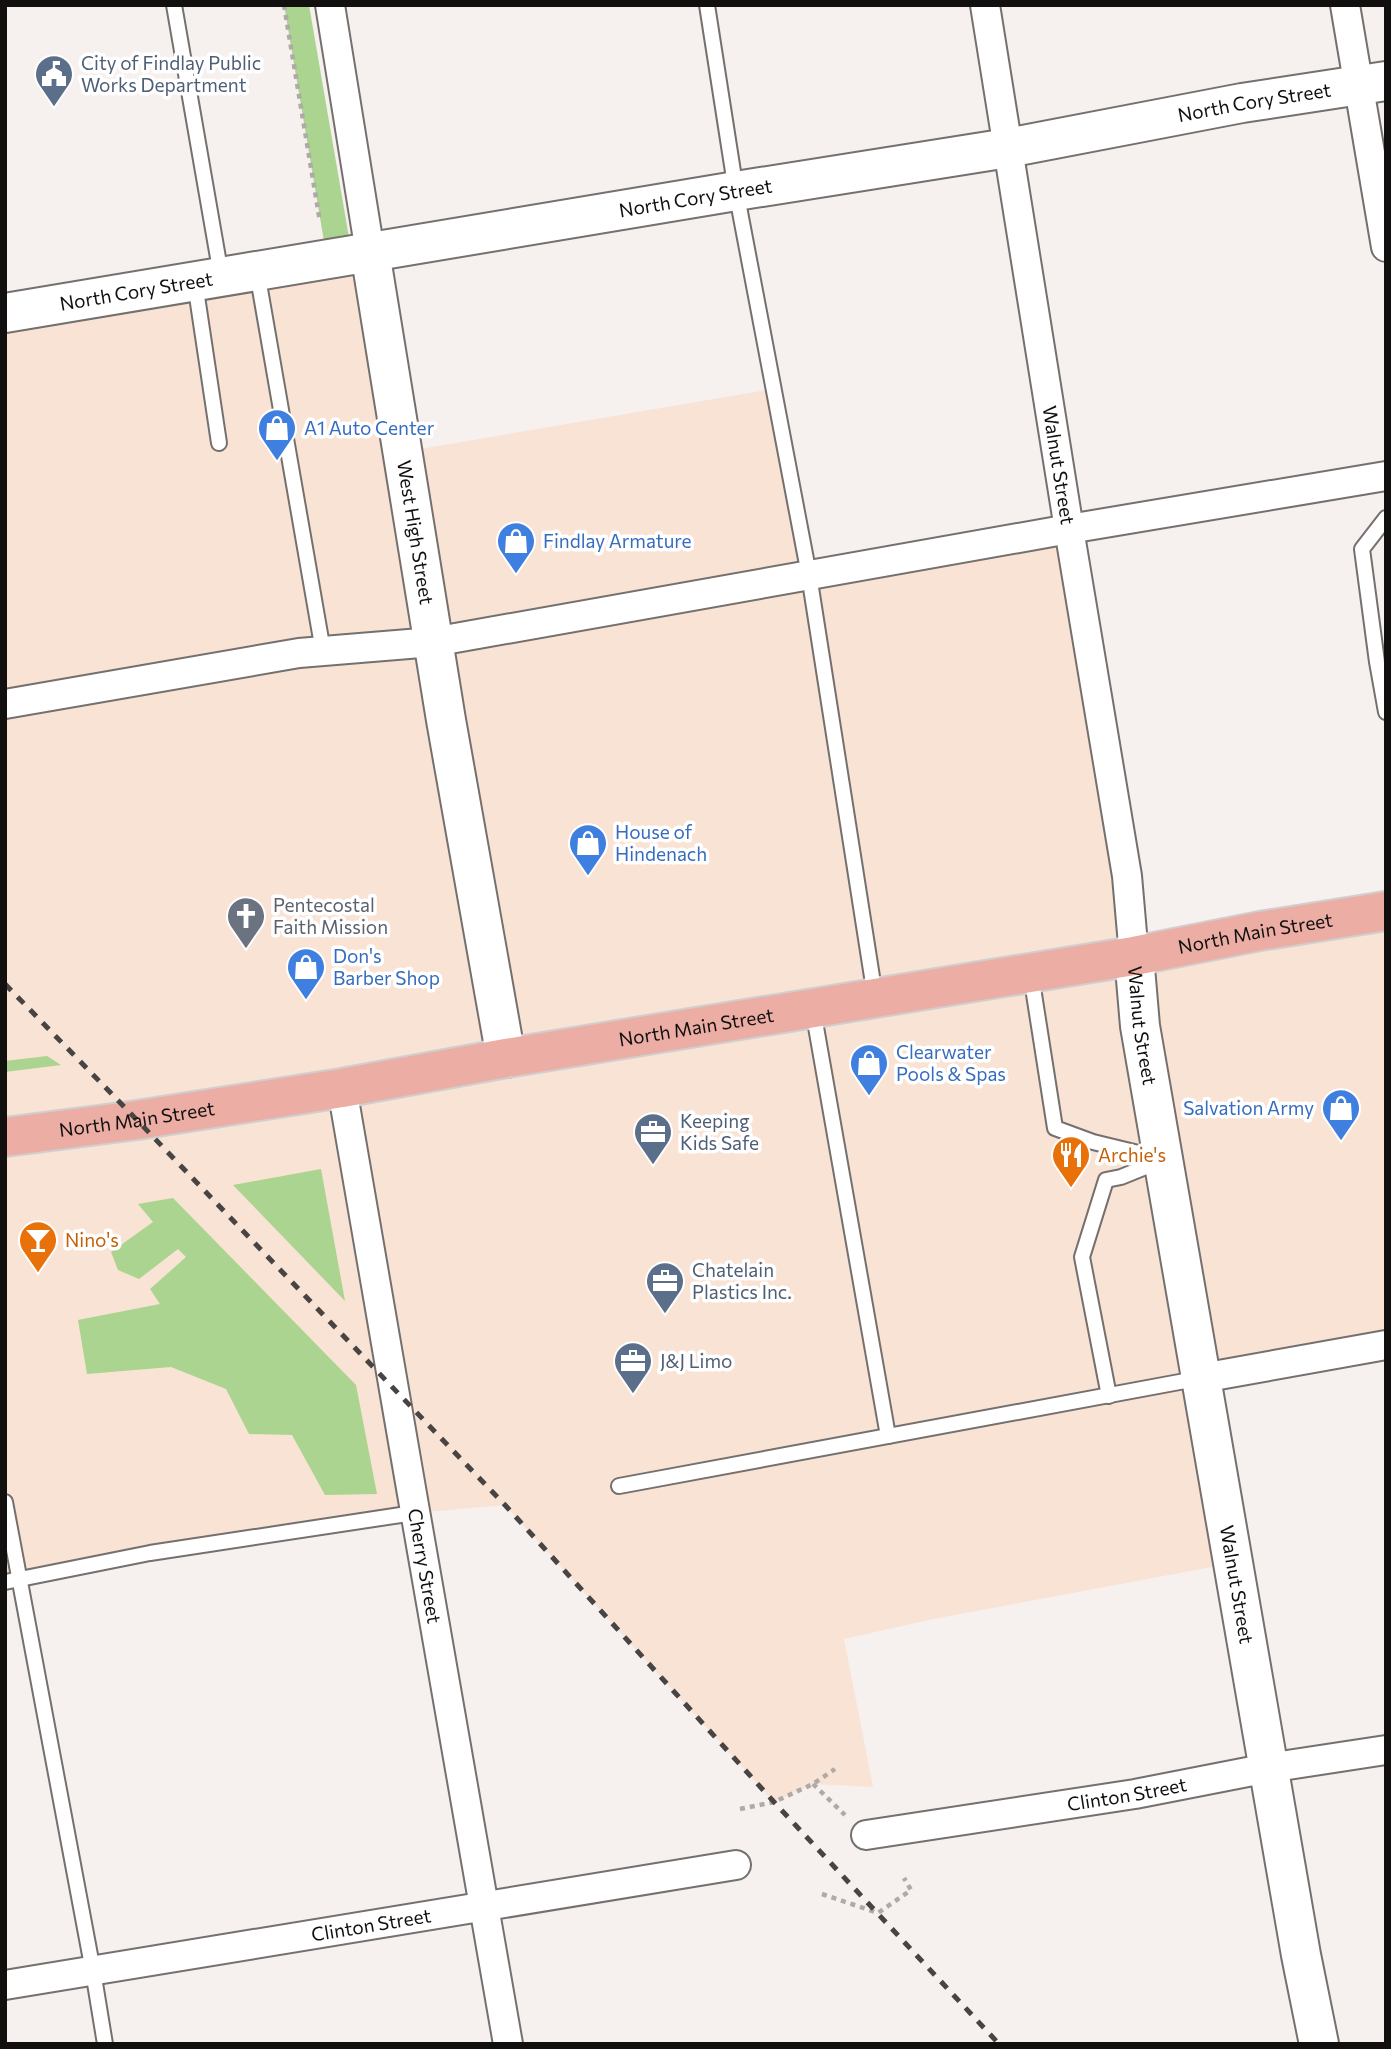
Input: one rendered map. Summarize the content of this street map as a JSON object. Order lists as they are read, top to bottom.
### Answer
{
  "streets": {
    "main road": ["North Main Street"],
    "street": [
      "North Cory Street",
      "Walnut Street",
      "West High Street",
      "Cherry Street",
      "Clinton Street"
    ]
  },
  "crossings": [
    ["North Cory Street", "Walnut Street"],
    ["North Cory Street", "West High Street"],
    ["Walnut Street", "North Main Street"],
    ["Walnut Street", "Clinton Street"],
    ["West High Street", "North Main Street"],
    ["North Main Street", "Cherry Street"],
    ["Cherry Street", "Clinton Street"]
  ],
  "places": {
    "public building": ["City of Findlay Public Works Department"],
    "shop": [
      "A1 Auto Center",
      "Findlay Armature",
      "House of Hindenach",
      "Don's Barber Shop",
      "Clearwater Pools & Spas",
      "Salvation Army"
    ],
    "church": ["Pentecostal Faith Mission"],
    "office": ["Keeping Kids Safe", "Chatelain Plastics Inc.", "J&J Limo"],
    "restaurant": ["Archie's"],
    "bar": ["Nino's"]
  }
}
